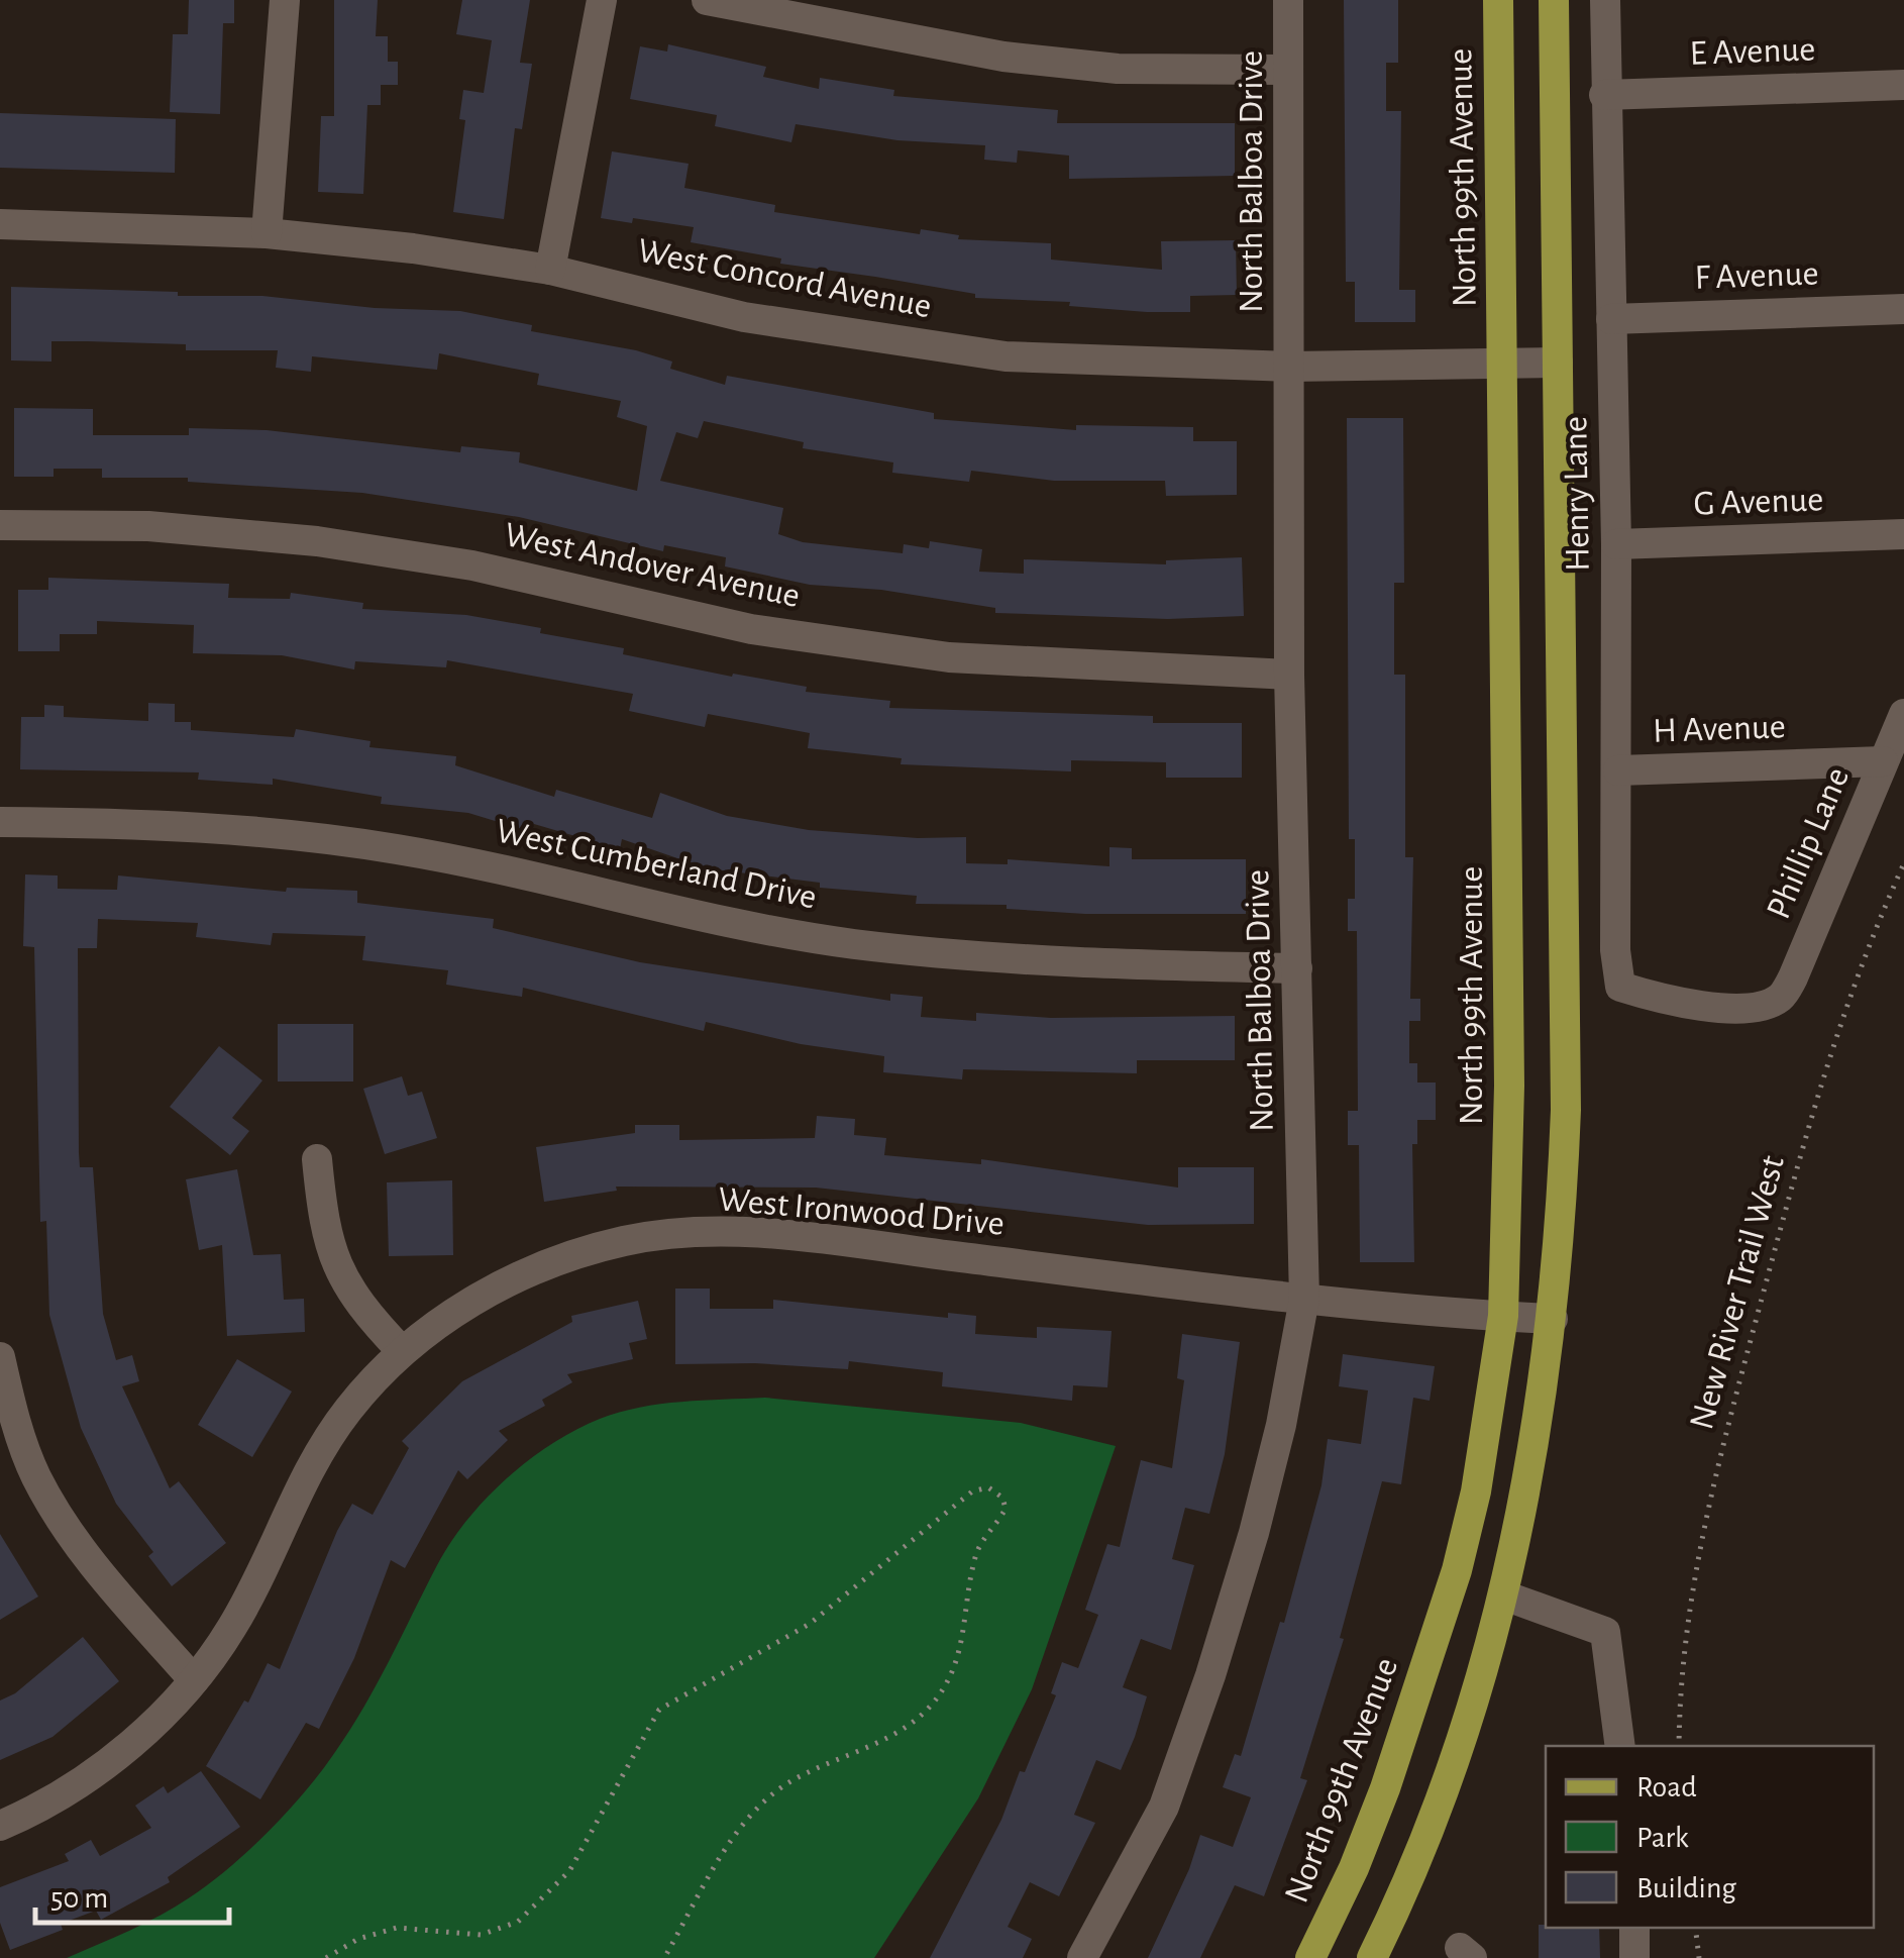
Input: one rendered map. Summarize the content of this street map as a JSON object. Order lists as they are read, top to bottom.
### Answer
{
  "streets": {
    "main road": ["North 99th Avenue"],
    "street": [
      "E Avenue",
      "North Balboa Drive",
      "F Avenue",
      "West Concord Avenue",
      "Henry Lane",
      "G Avenue",
      "West Andover Avenue",
      "H Avenue",
      "Phillip Lane",
      "West Cumberland Drive",
      "West Ironwood Drive"
    ],
    "path": ["New River Trail West"]
  },
  "crossings": [
    ["E Avenue", "Henry Lane"],
    ["North 99th Avenue", "West Concord Avenue"],
    ["North 99th Avenue", "West Ironwood Drive"],
    ["North Balboa Drive", "West Concord Avenue"],
    ["North Balboa Drive", "West Andover Avenue"],
    ["North Balboa Drive", "West Cumberland Drive"],
    ["North Balboa Drive", "West Ironwood Drive"],
    ["F Avenue", "Henry Lane"],
    ["Henry Lane", "G Avenue"],
    ["Henry Lane", "H Avenue"],
    ["Henry Lane", "Phillip Lane"],
    ["H Avenue", "Phillip Lane"]
  ],
  "legend": ["Road", "Park", "Building"],
  "scale_bar": "50 m"
}
